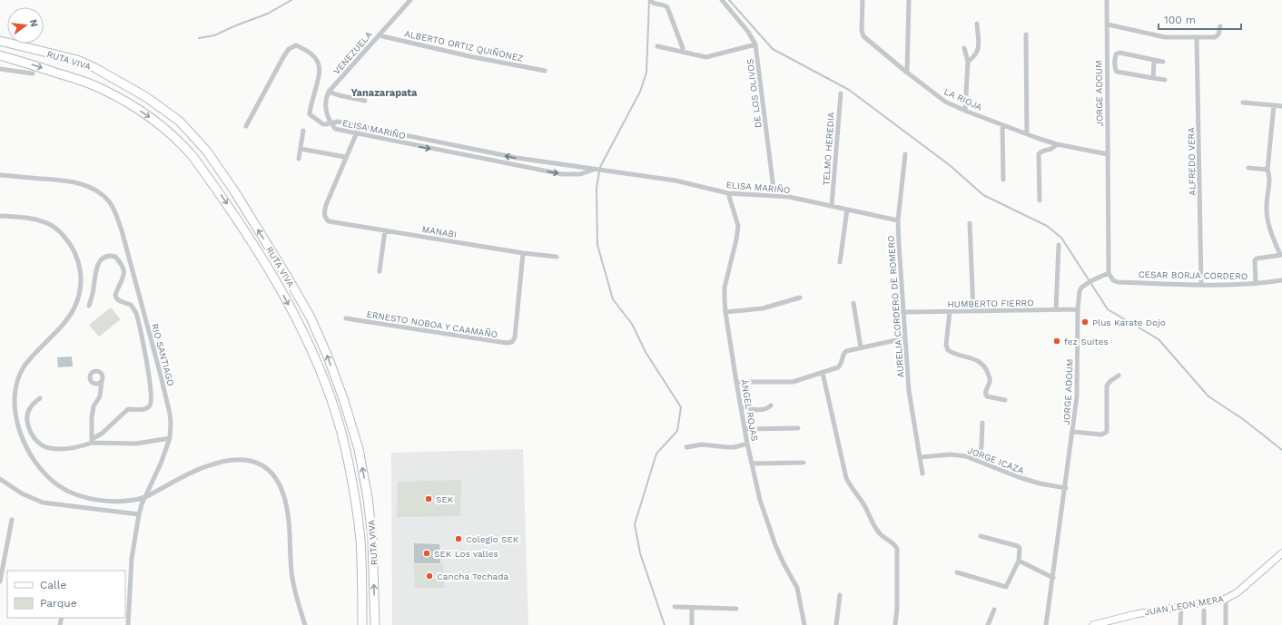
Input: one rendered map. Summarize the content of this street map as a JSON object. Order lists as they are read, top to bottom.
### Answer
{
  "streets": {
    "highway": ["RUTA VIVA"],
    "street": [
      "ALBERTO ORTIZ QUIÑONEZ",
      "VENEZUELA",
      "DE LOS OLIVOS",
      "JORGE ADOUM",
      "LA RIOJA",
      "ELISA MARIÑO",
      "TELMO HEREDIA",
      "ALFREDO VERA",
      "MANABI",
      "CESAR BORJA CORDERO",
      "HUMBERTO FIERRO",
      "AURELIA CORDERO DE ROMERO",
      "ERNESTO NOBOA Y CAAMAÑO",
      "RIO SANTIAGO",
      "ÁNGEL ROJAS",
      "JORGE ICAZA",
      "JUAN LEON MERA"
    ]
  },
  "crossings": [
    ["ALBERTO ORTIZ QUIÑONEZ", "VENEZUELA"],
    ["DE LOS OLIVOS", "ELISA MARIÑO"],
    ["JORGE ADOUM", "LA RIOJA"],
    ["JORGE ADOUM", "CESAR BORJA CORDERO"],
    ["JORGE ADOUM", "HUMBERTO FIERRO"],
    ["JORGE ADOUM", "JORGE ICAZA"],
    ["ELISA MARIÑO", "TELMO HEREDIA"],
    ["ELISA MARIÑO", "AURELIA CORDERO DE ROMERO"],
    ["ELISA MARIÑO", "ÁNGEL ROJAS"],
    ["ALFREDO VERA", "CESAR BORJA CORDERO"],
    ["MANABI", "ERNESTO NOBOA Y CAAMAÑO"],
    ["HUMBERTO FIERRO", "AURELIA CORDERO DE ROMERO"],
    ["AURELIA CORDERO DE ROMERO", "JORGE ICAZA"]
  ],
  "districts": ["Yanazarapata"],
  "places": [
    "Plus Karate Dojo",
    "fez Suites",
    "SEK",
    "Colegio SEK",
    "SEK Los valles",
    "Cancha Techada"
  ],
  "legend": ["Calle", "Parque"],
  "scale_bar": "100 m",
  "north": "right"
}
